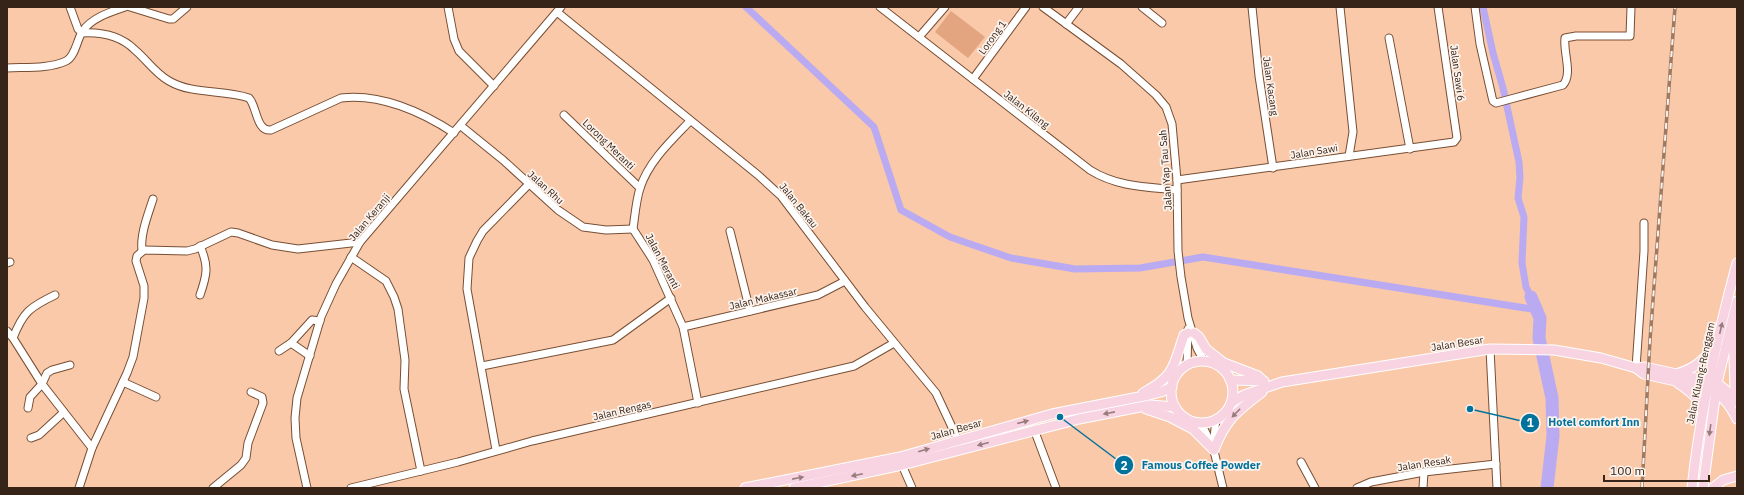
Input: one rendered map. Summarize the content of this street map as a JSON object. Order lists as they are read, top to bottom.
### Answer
{
  "streets": {
    "main road": ["Jalan Besar", "Jalan Kluang-Renggam"],
    "street": [
      "Lorong 1",
      "Jalan Sawi 6",
      "Jalan Kacang",
      "Jalan Kilang",
      "Lorong Meranti",
      "Jalan Sawi",
      "Jalan Yap Tau Sah",
      "Jalan Rhu",
      "Jalan Bakau",
      "Jalan Keranji",
      "Jalan Meranti",
      "Jalan Makassar",
      "Jalan Rengas",
      "Jalan Resak"
    ]
  },
  "crossings": [
    ["Lorong 1", "Jalan Kilang"],
    ["Jalan Sawi 6", "Jalan Sawi"],
    ["Jalan Kacang", "Jalan Sawi"],
    ["Jalan Kilang", "Jalan Yap Tau Sah"],
    ["Lorong Meranti", "Jalan Meranti"],
    ["Jalan Sawi", "Jalan Yap Tau Sah"],
    ["Jalan Yap Tau Sah", "Jalan Besar"],
    ["Jalan Rhu", "Jalan Keranji"],
    ["Jalan Rhu", "Jalan Meranti"],
    ["Jalan Bakau", "Jalan Keranji"],
    ["Jalan Bakau", "Jalan Meranti"],
    ["Jalan Bakau", "Jalan Makassar"],
    ["Jalan Bakau", "Jalan Besar"],
    ["Jalan Bakau", "Jalan Rengas"],
    ["Jalan Meranti", "Jalan Makassar"],
    ["Jalan Meranti", "Jalan Rengas"],
    ["Jalan Besar", "Jalan Kluang-Renggam"]
  ],
  "places": ["Hotel comfort Inn", "Famous Coffee Powder"],
  "scale_bar": "100 m"
}
